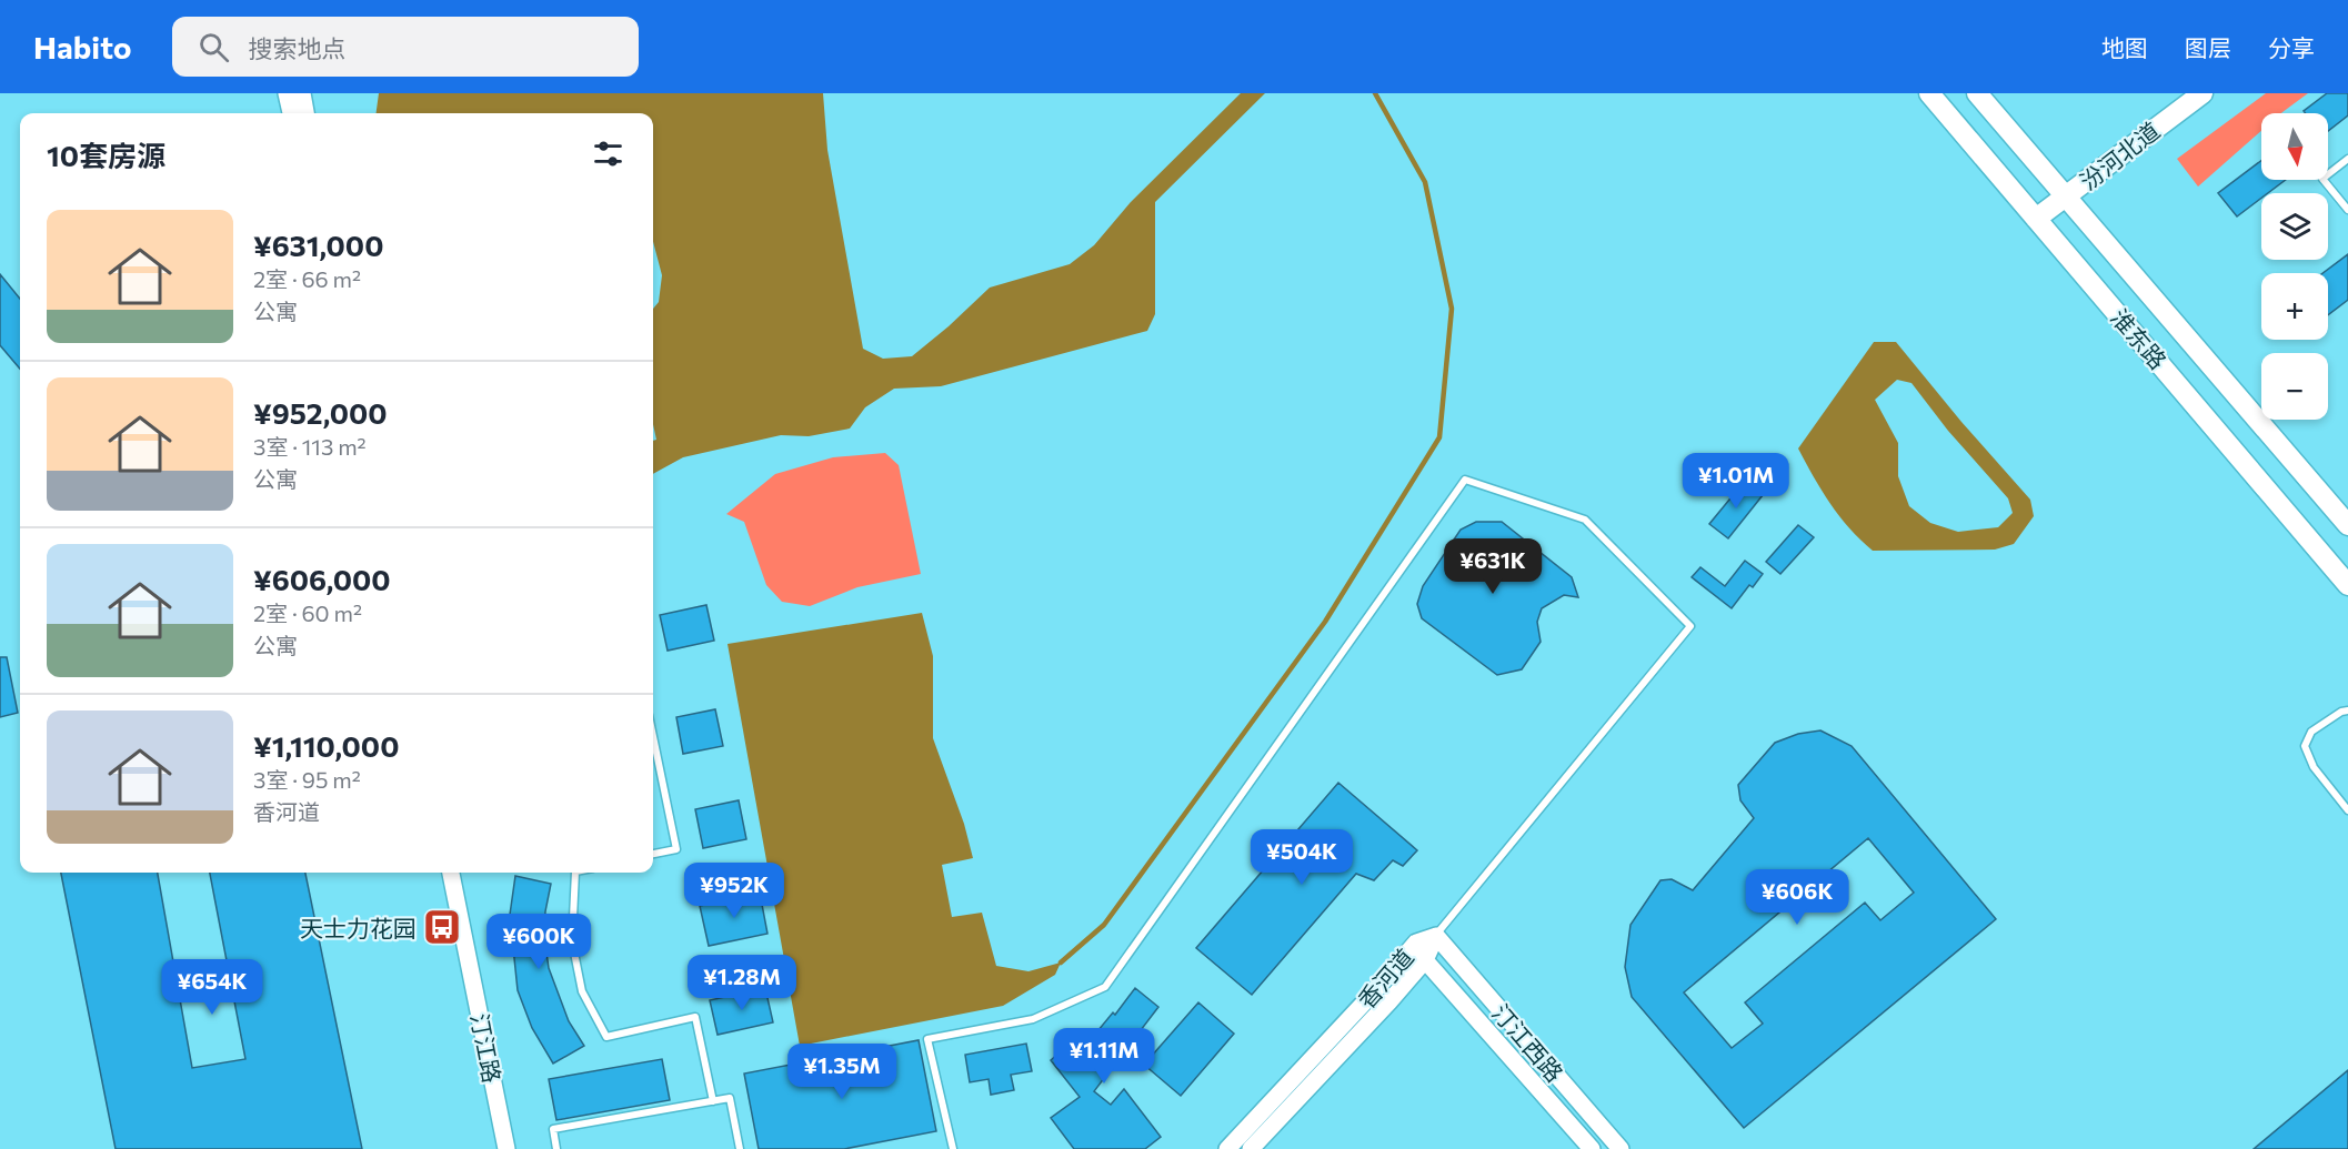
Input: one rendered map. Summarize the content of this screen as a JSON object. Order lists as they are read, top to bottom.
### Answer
{
  "streets": {
    "main road": ["汾河北道", "淮东路"],
    "street": ["香河道", "汀江西路", "汀江路"]
  },
  "crossings": [
    ["汾河北道", "淮东路"],
    ["香河道", "汀江西路"]
  ],
  "places": {
    "bus stop": ["天士力花园"]
  },
  "north": "bottom",
  "page": {
    "header": "Habito",
    "search": "搜索地点",
    "nav": ["地图", "图层", "分享"],
    "map_buttons": ["+", "−"],
    "heading": "10套房源",
    "list": [
      {
        "name": "¥631,000",
        "note": "2室 · 66 m² · 公寓"
      },
      {
        "name": "¥952,000",
        "note": "3室 · 113 m² · 公寓"
      },
      {
        "name": "¥606,000",
        "note": "2室 · 60 m² · 公寓"
      },
      {
        "name": "¥1,110,000",
        "note": "3室 · 95 m² · 香河道"
      }
    ],
    "price": [
      "¥1.01M",
      "¥631K",
      "¥504K",
      "¥952K",
      "¥606K",
      "¥600K",
      "¥1.28M",
      "¥654K",
      "¥1.11M",
      "¥1.35M"
    ]
  }
}
